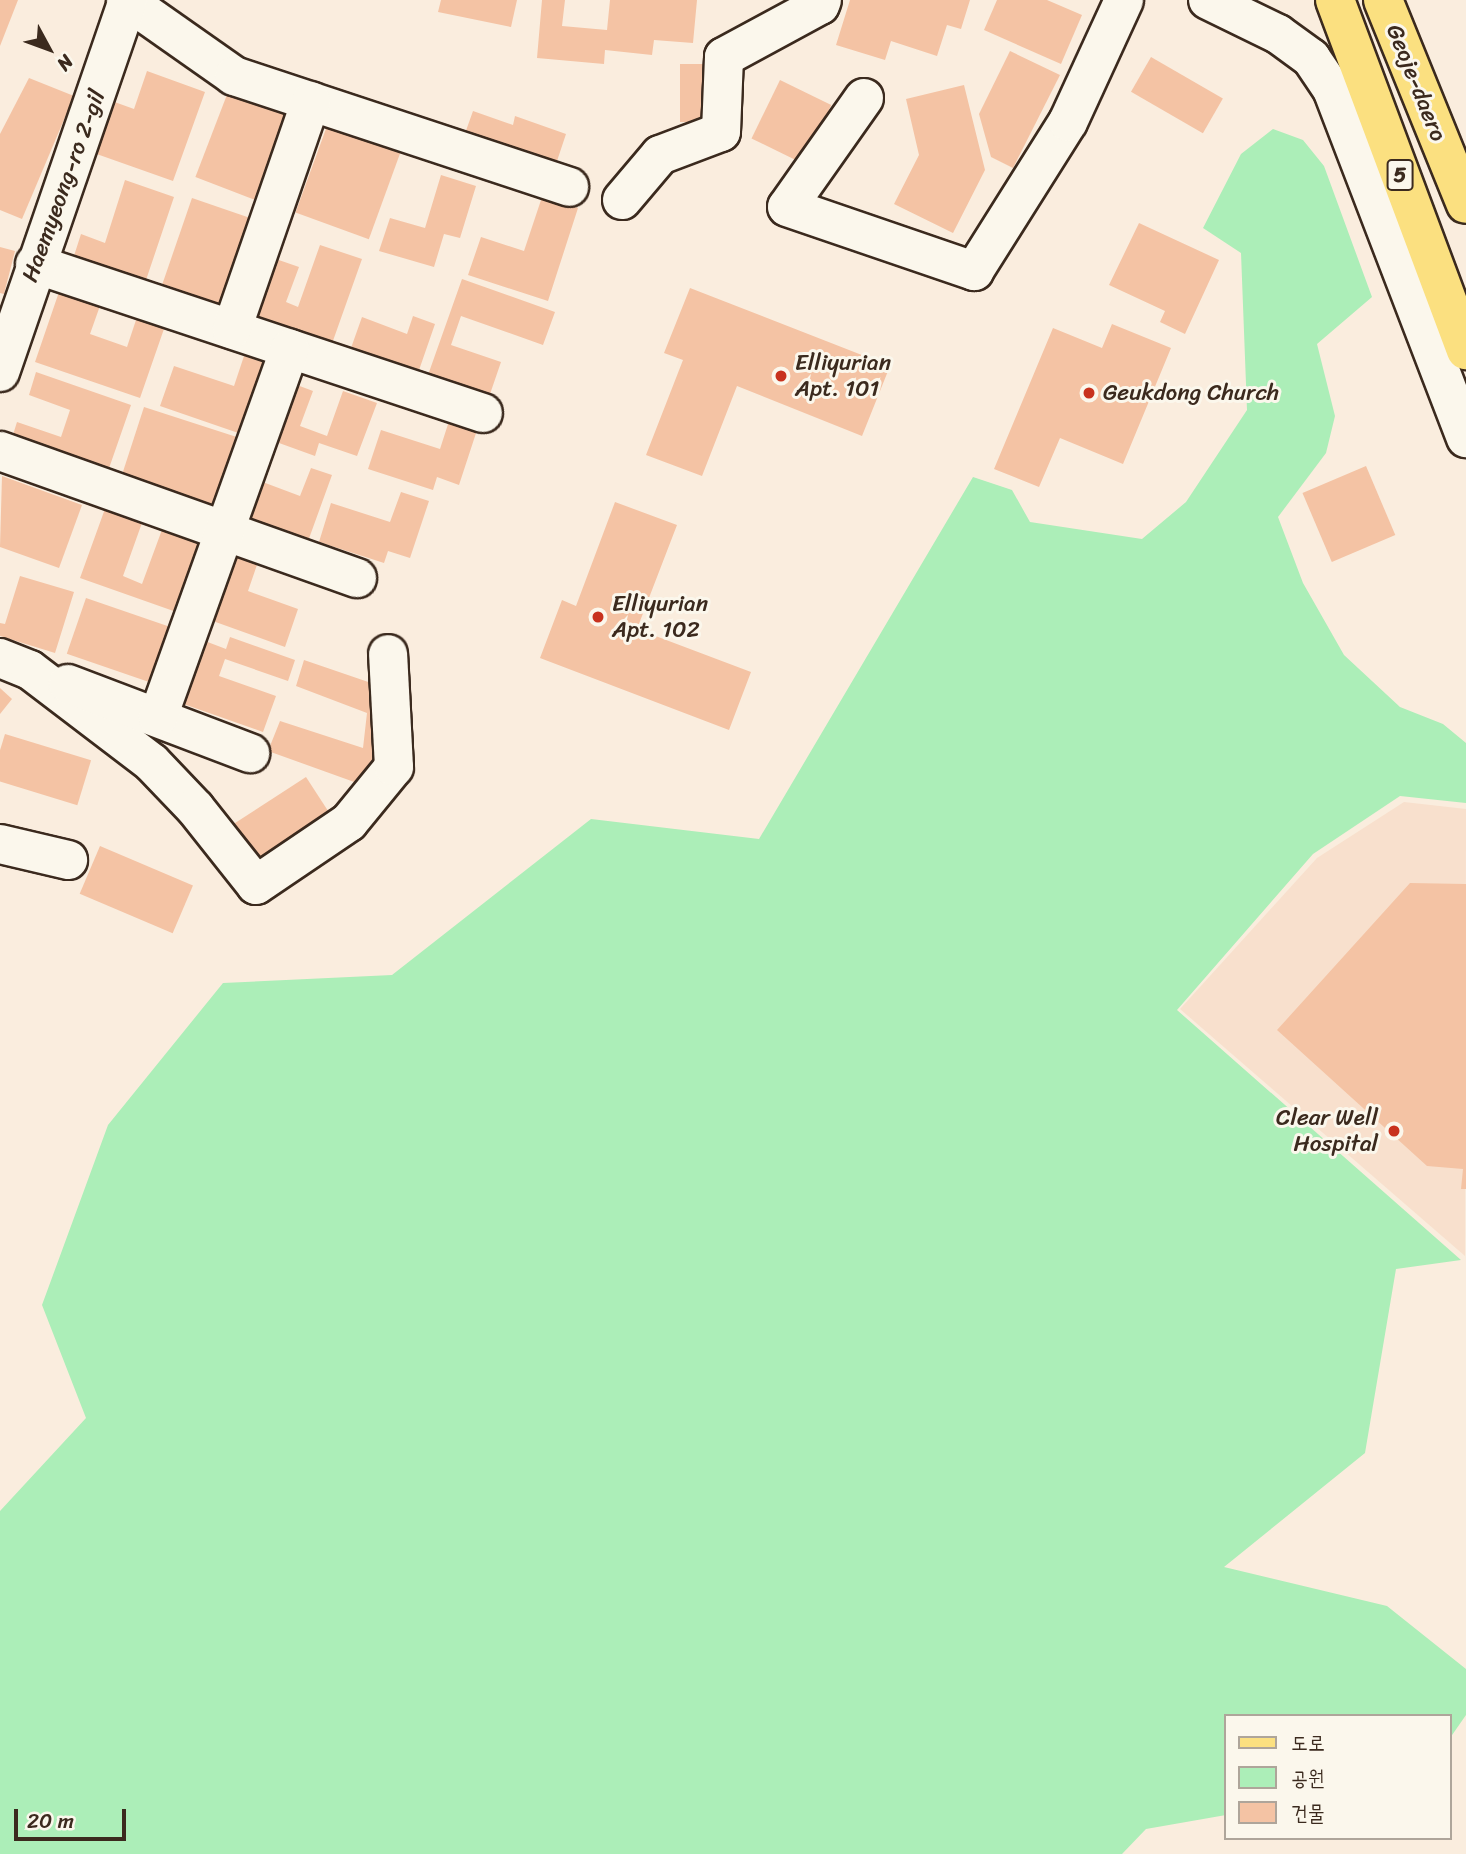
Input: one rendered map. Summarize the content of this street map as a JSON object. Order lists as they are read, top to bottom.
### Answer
{
  "streets": {
    "main road": ["Geoje-daero", "5"],
    "street": ["Haemyeong-ro 2-gil"]
  },
  "places": [
    "Elliyurian Apt. 101",
    "Geukdong Church",
    "Elliyurian Apt. 102",
    "Clear Well Hospital"
  ],
  "legend": ["도로", "공원", "건물"],
  "scale_bar": "20 m",
  "north": "bottom right"
}
